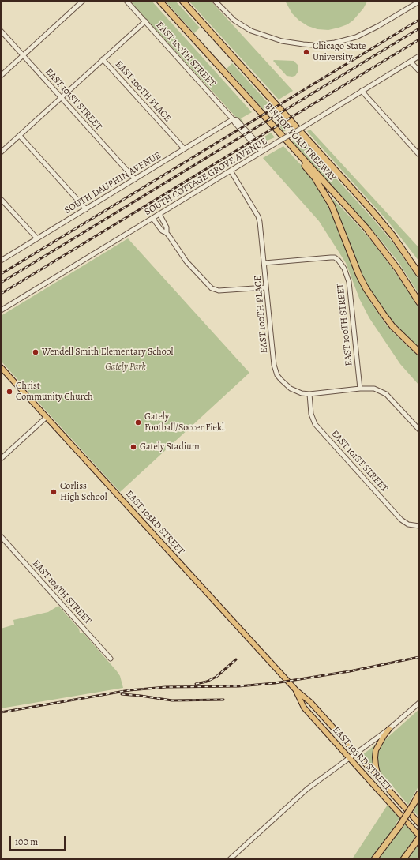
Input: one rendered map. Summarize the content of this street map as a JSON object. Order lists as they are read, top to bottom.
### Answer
{
  "streets": {
    "highway": ["BISHOP FORD FREEWAY"],
    "main road": ["EAST 103RD STREET"],
    "street": [
      "EAST 100TH STREET",
      "EAST 100TH PLACE",
      "EAST 101ST STREET",
      "SOUTH COTTAGE GROVE AVENUE",
      "SOUTH DAUPHIN AVENUE",
      "EAST 104TH STREET"
    ]
  },
  "crossings": [
    ["EAST 100TH STREET", "EAST 100TH PLACE"],
    ["EAST 100TH STREET", "SOUTH COTTAGE GROVE AVENUE"],
    ["EAST 100TH STREET", "SOUTH DAUPHIN AVENUE"],
    ["EAST 100TH PLACE", "EAST 101ST STREET"],
    ["EAST 100TH PLACE", "SOUTH COTTAGE GROVE AVENUE"],
    ["EAST 100TH PLACE", "SOUTH DAUPHIN AVENUE"],
    ["EAST 101ST STREET", "SOUTH DAUPHIN AVENUE"]
  ],
  "parks": ["Gately Park"],
  "places": [
    "Chicago State University",
    "Wendell Smith Elementary School",
    "Christ Community Church",
    "Gately Football/Soccer Field",
    "Gately Stadium",
    "Corliss High School"
  ],
  "scale_bar": "100 m"
}
